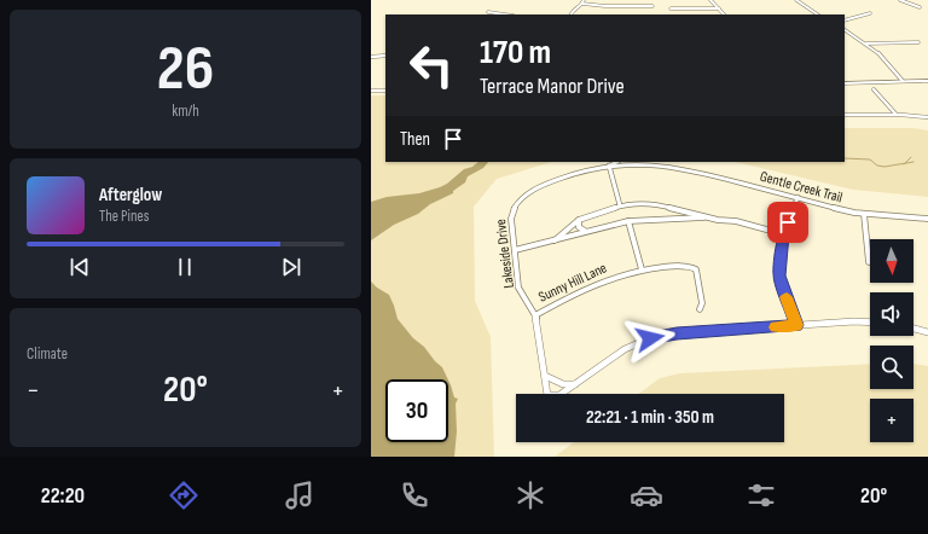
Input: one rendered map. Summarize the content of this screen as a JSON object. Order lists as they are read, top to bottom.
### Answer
{
  "streets": {
    "street": ["Gentle Creek Trail", "Lakeside Drive", "Sunny Hill Lane"]
  },
  "crossings": [
    ["Gentle Creek Trail", "Lakeside Drive"],
    ["Lakeside Drive", "Sunny Hill Lane"]
  ],
  "north": "bottom",
  "page": {
    "tile": [
      ["26", "km/h"],
      "Climate"
    ],
    "turn": ["170 m", "Terrace Manor Drive"],
    "then": "Then",
    "song": ["Afterglow", "The Pines"],
    "map_buttons": "+",
    "heat": ["−", "20°", "+"],
    "limit": "30",
    "trip": "22:21 · 1 min · 350 m",
    "tabs": ["22:20", "20°"]
  }
}
